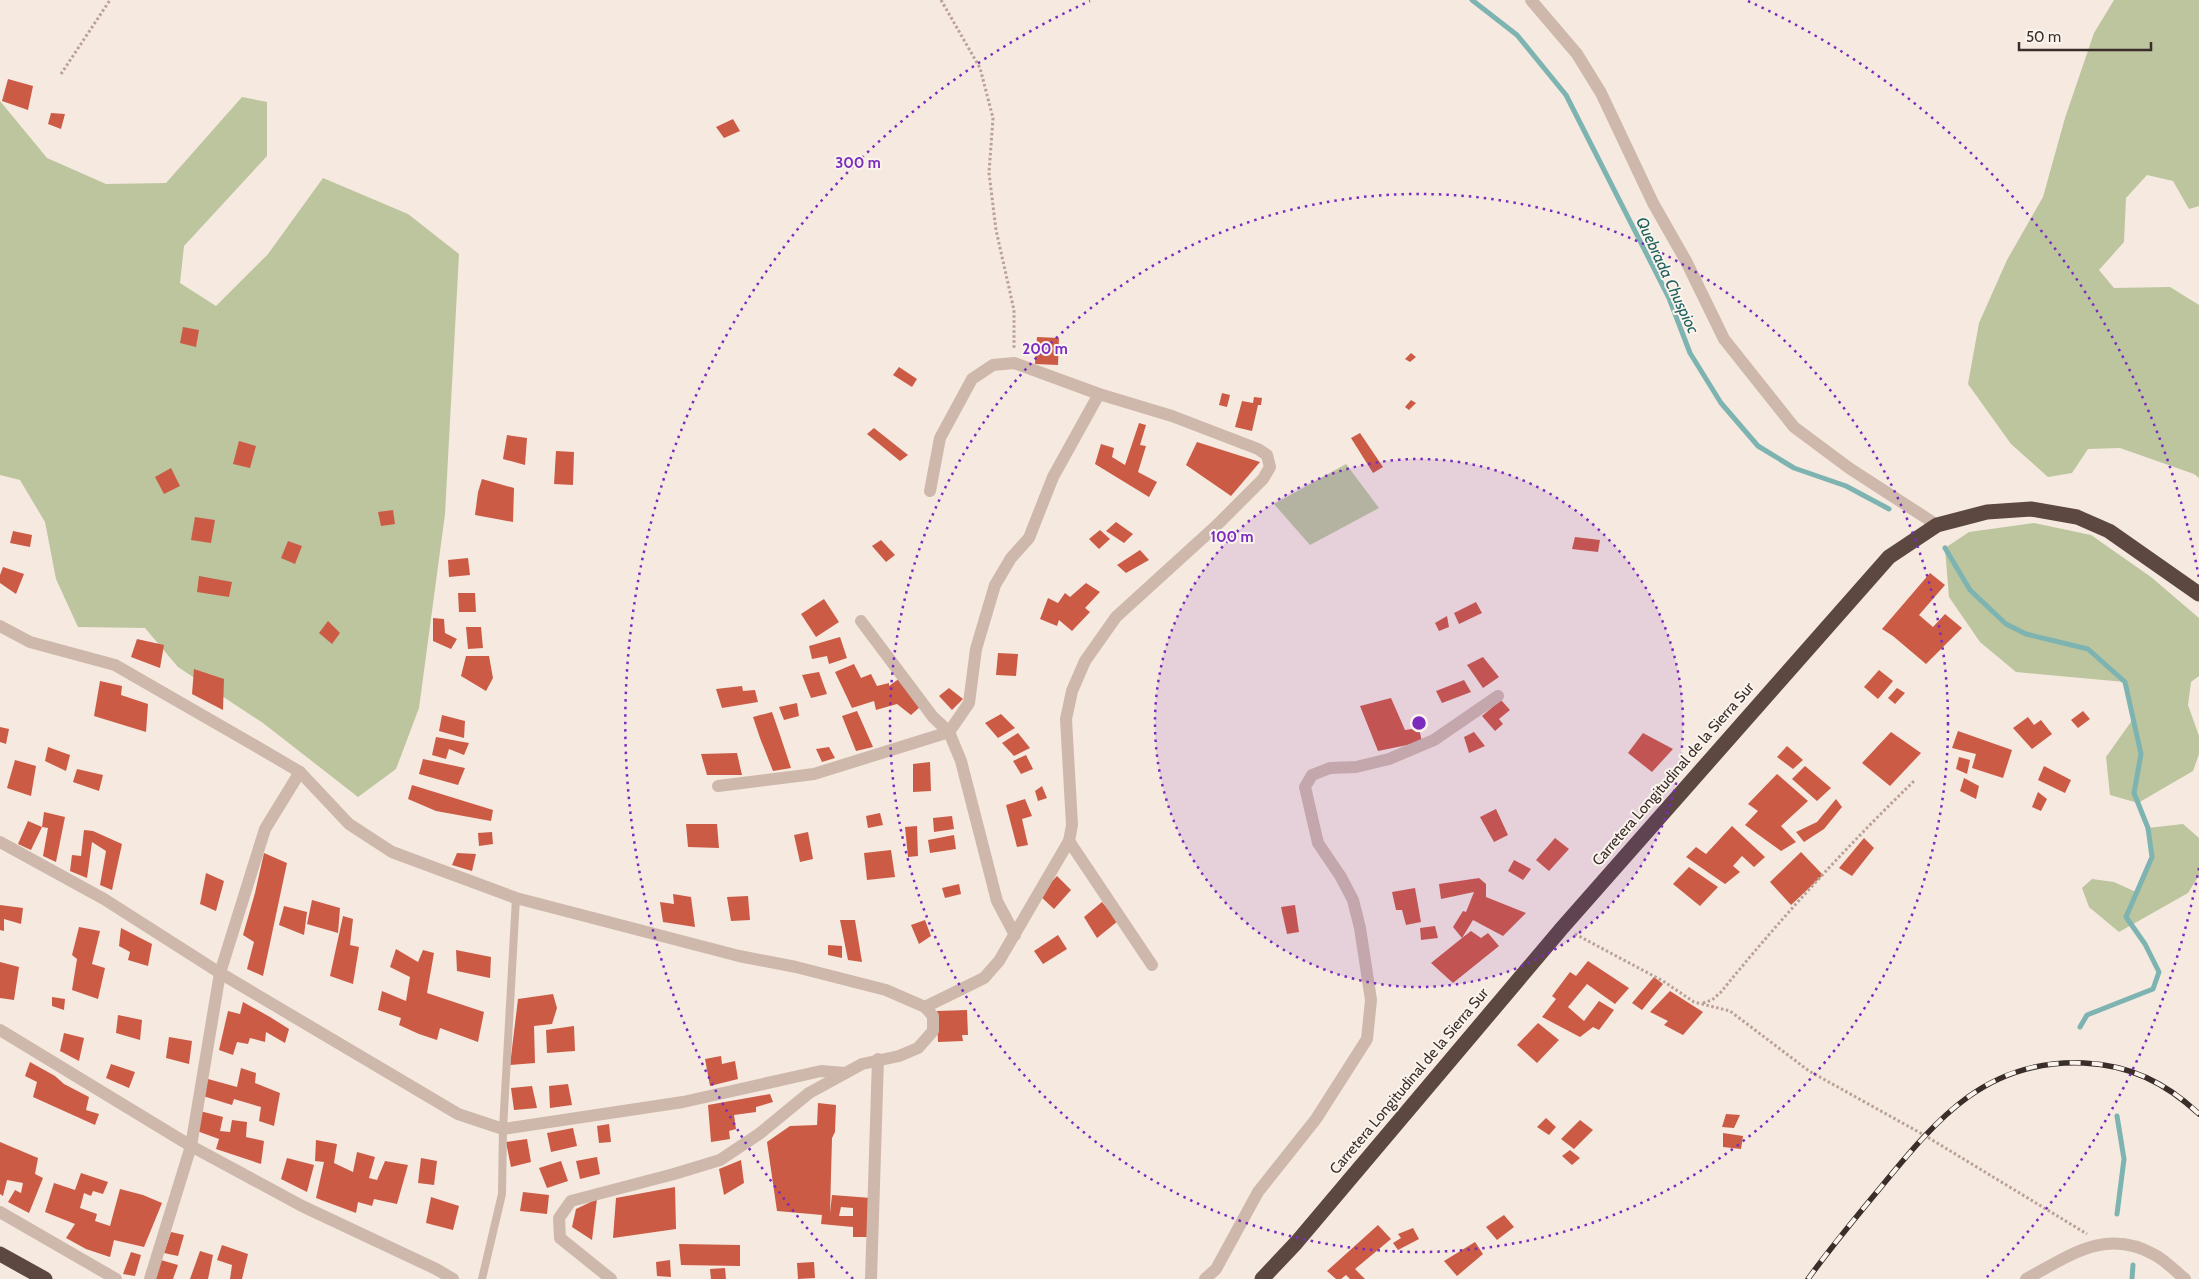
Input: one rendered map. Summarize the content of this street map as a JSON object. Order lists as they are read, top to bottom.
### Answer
{
  "streets": {
    "highway": ["Carretera Longitudinal de la Sierra Sur"]
  },
  "water": ["Quebrada Chuspioc"],
  "scale_bar": "50 m",
  "rings": ["300 m", "200 m", "100 m"]
}
